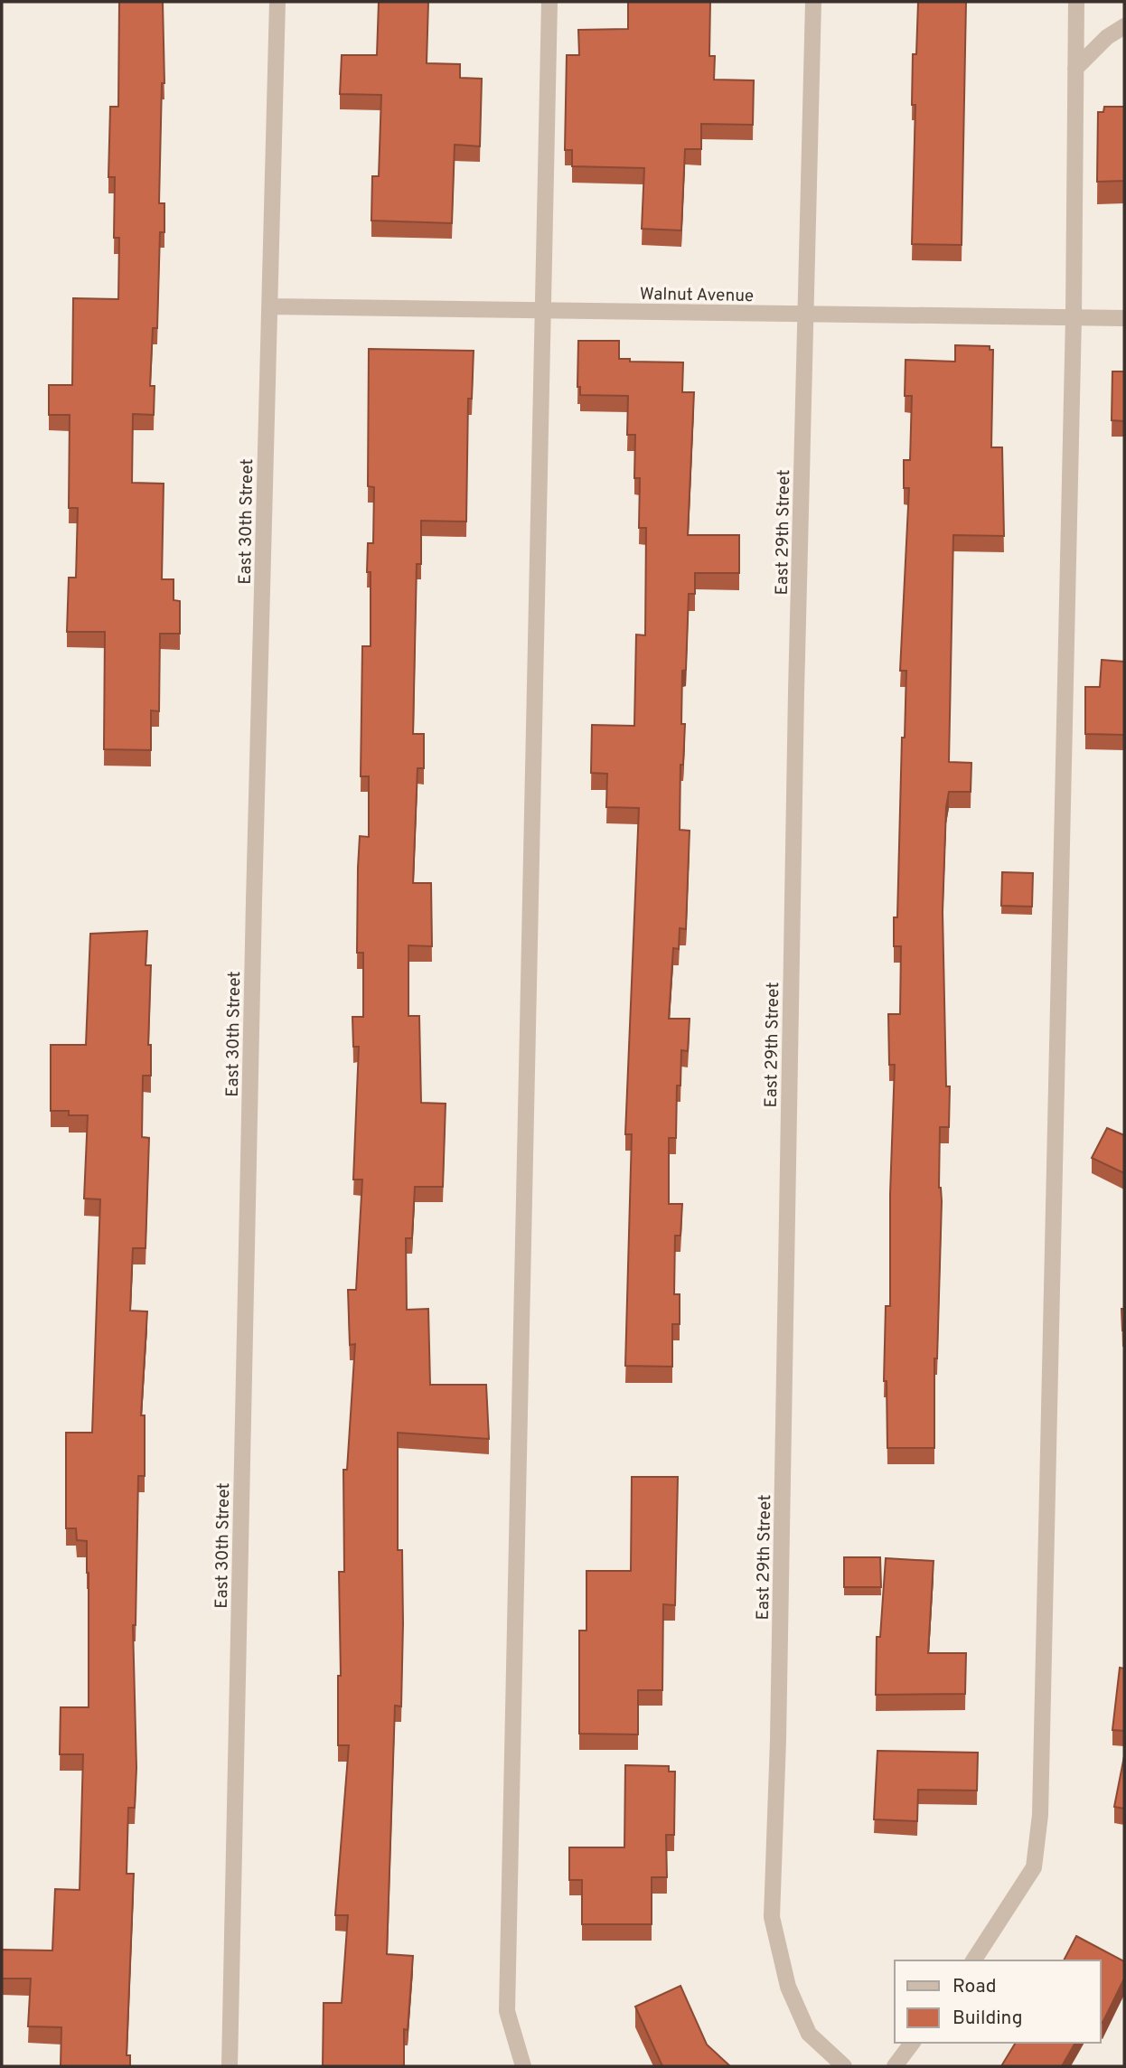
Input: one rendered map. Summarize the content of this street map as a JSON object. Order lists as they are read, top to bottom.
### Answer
{
  "streets": {
    "street": ["Walnut Avenue", "East 30th Street", "East 29th Street"]
  },
  "crossings": [
    ["Walnut Avenue", "East 30th Street"],
    ["Walnut Avenue", "East 29th Street"]
  ],
  "legend": ["Road", "Building"]
}
